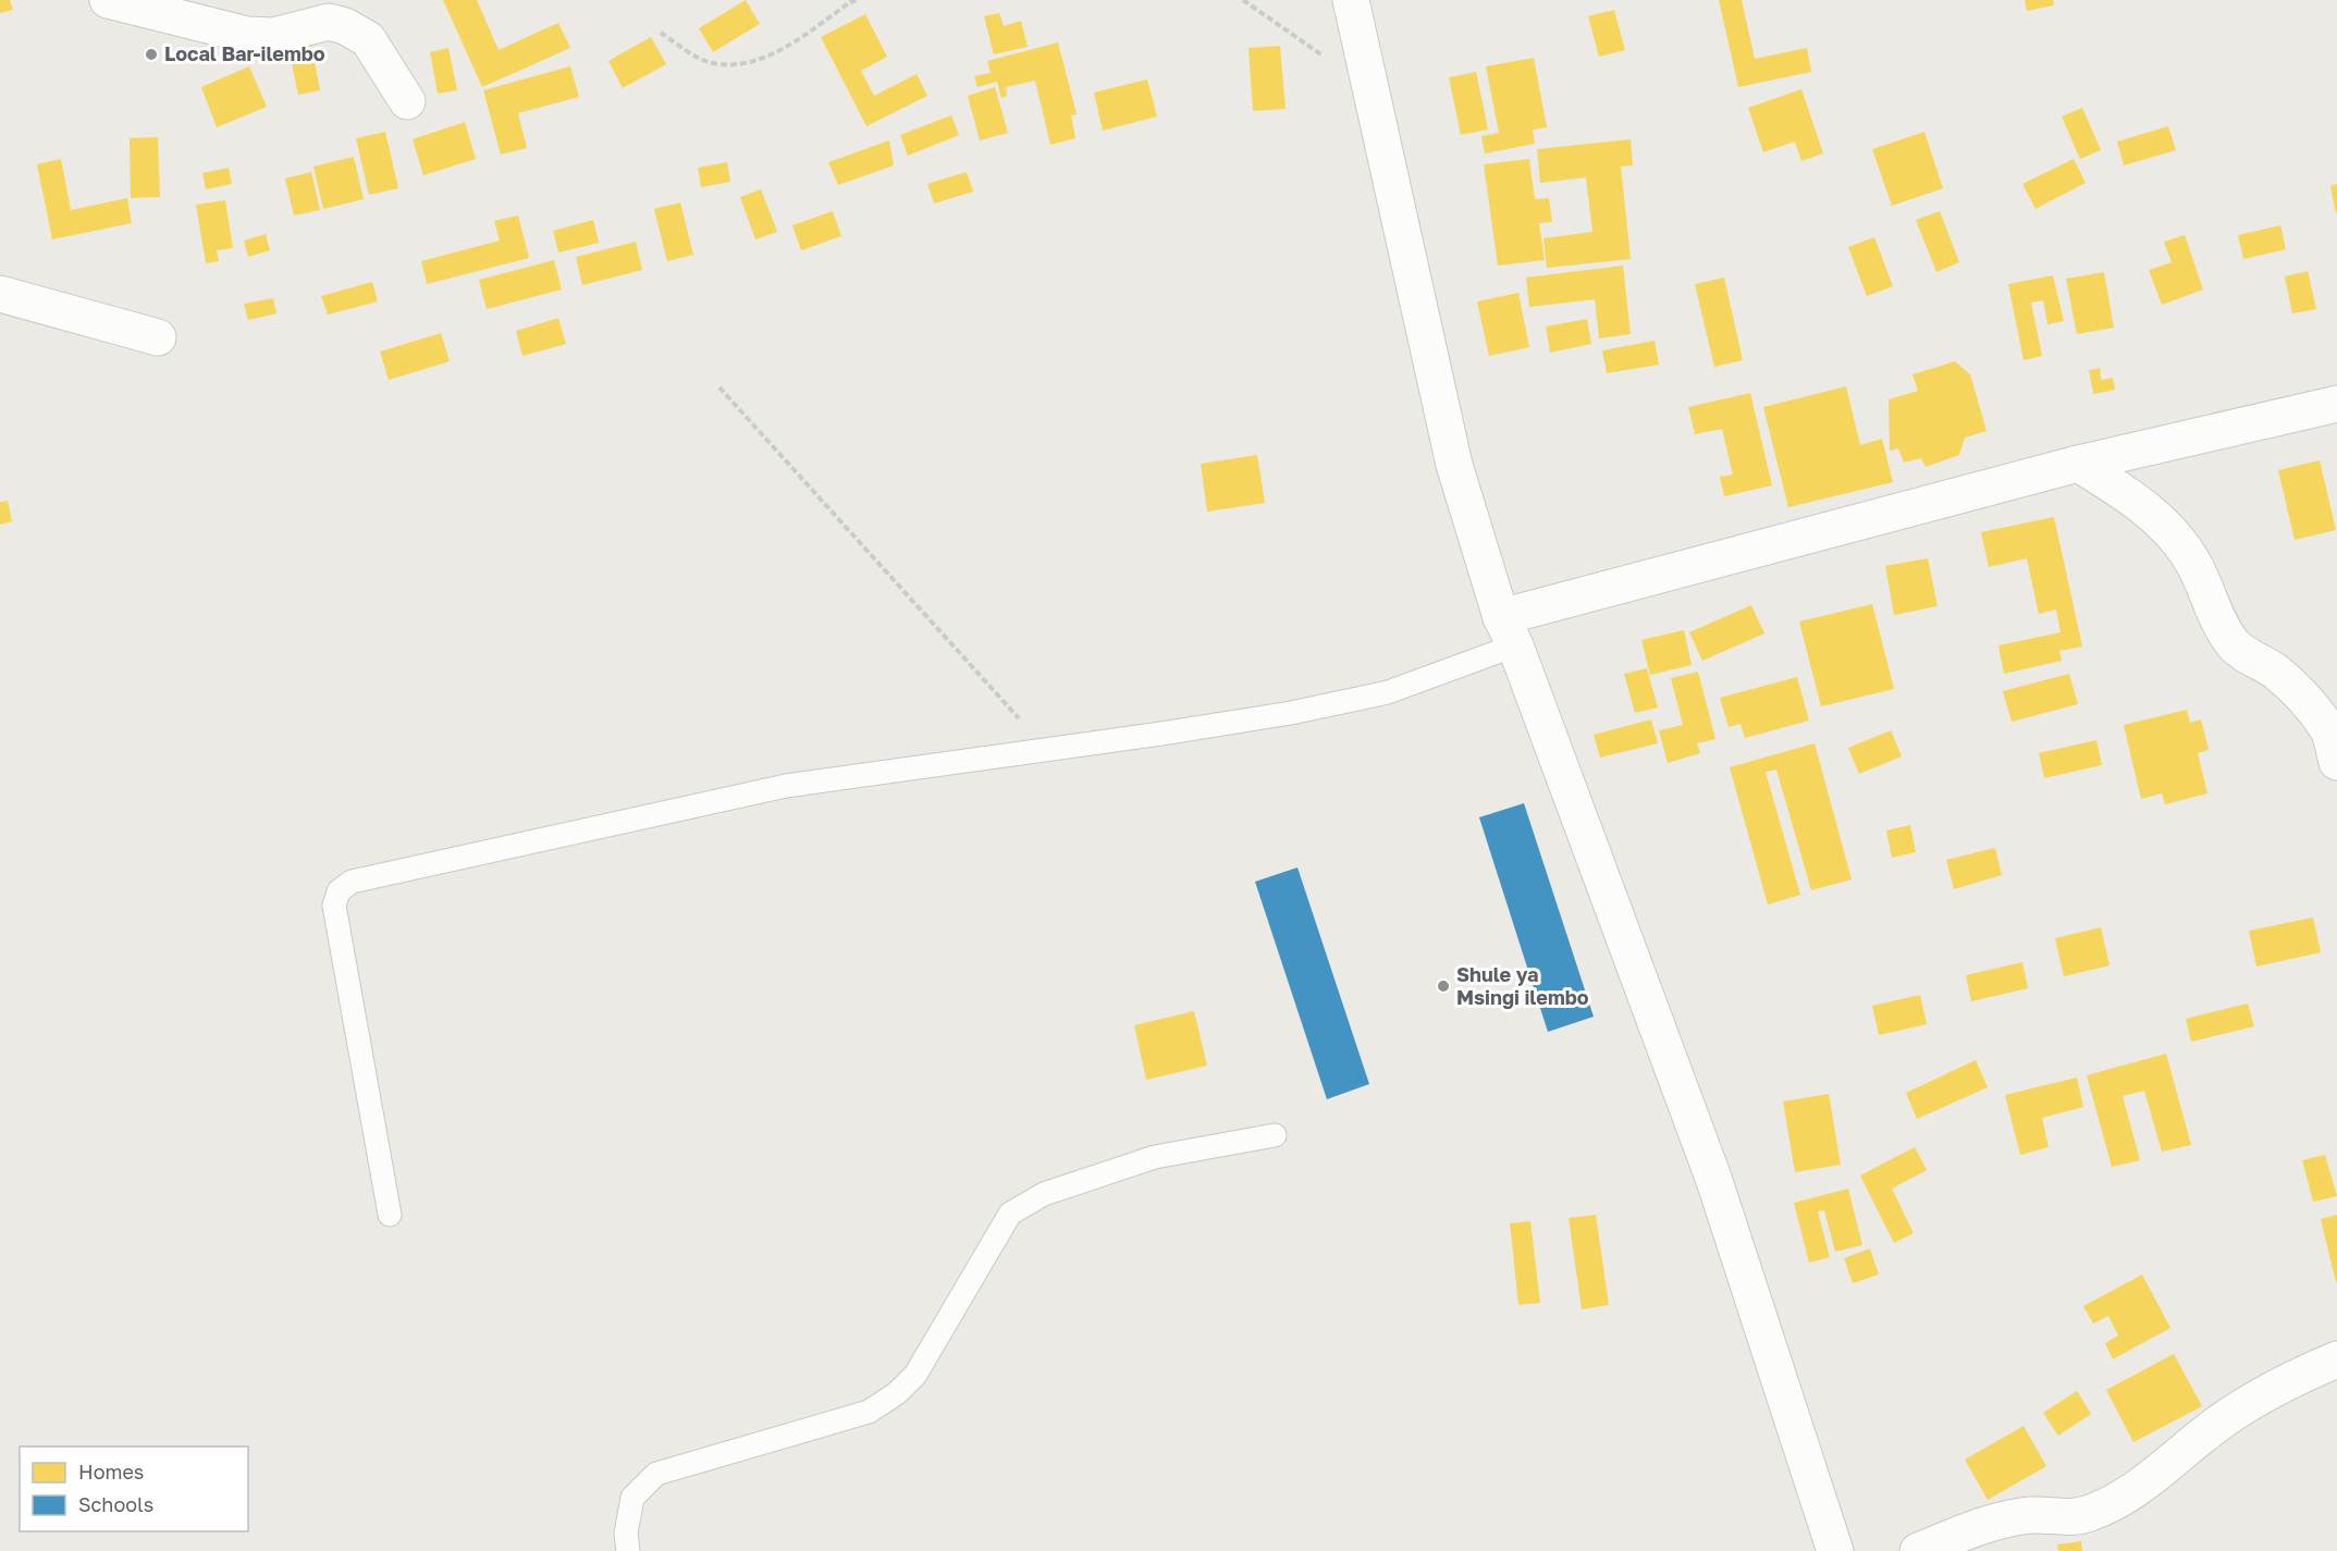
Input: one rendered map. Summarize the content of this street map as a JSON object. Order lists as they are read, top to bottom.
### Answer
{
  "places": ["Local Bar-ilembo", "Shule ya Msingi ilembo"],
  "legend": ["Homes", "Schools"]
}
